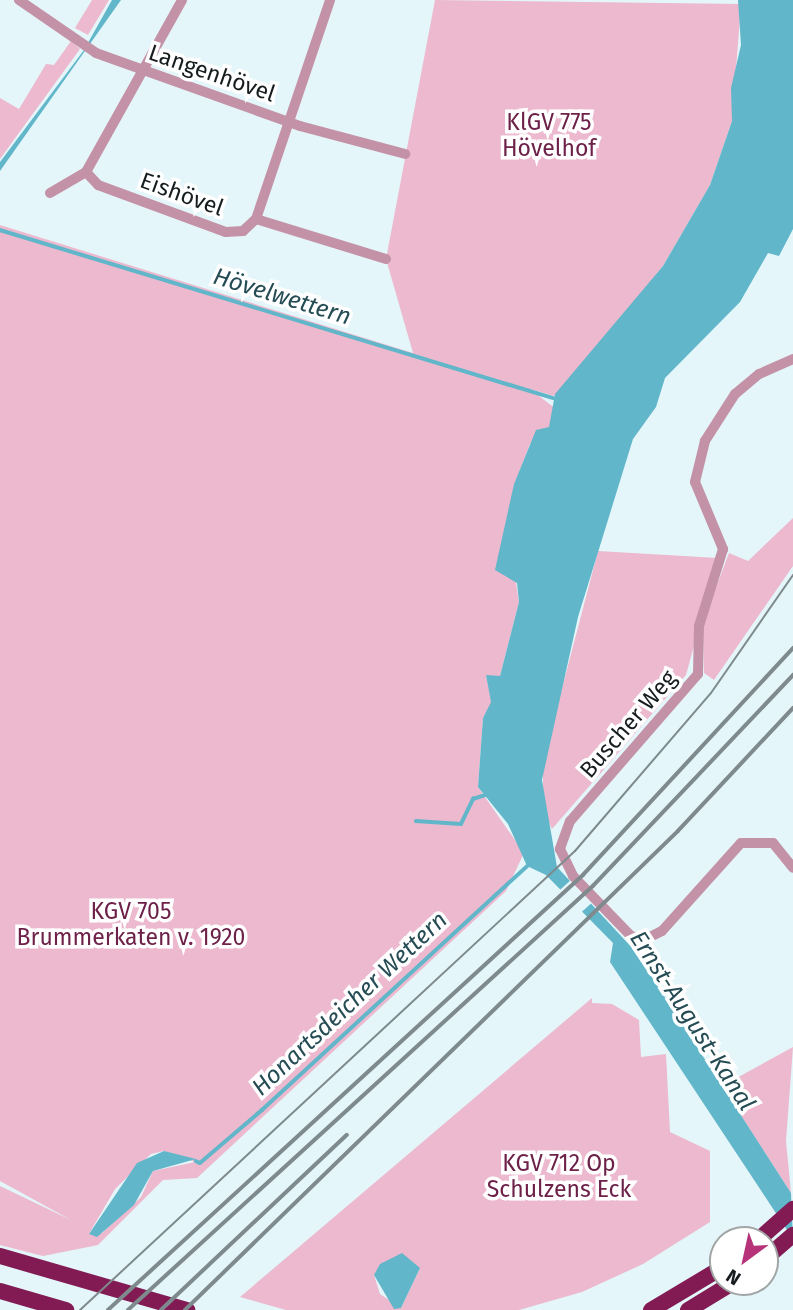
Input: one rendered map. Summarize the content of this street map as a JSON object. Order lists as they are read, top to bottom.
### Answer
{
  "streets": {
    "street": ["Langenhövel", "Eishövel", "Buscher Weg"]
  },
  "water": ["Hövelwettern", "Honartsdeicher Wettern", "Ernst-August-Kanal"],
  "parks": ["KlGV 775 Hövelhof", "KGV 705 Brummerkaten v. 1920", "KGV 712 Op Schulzens Eck"],
  "north": "bottom left"
}
